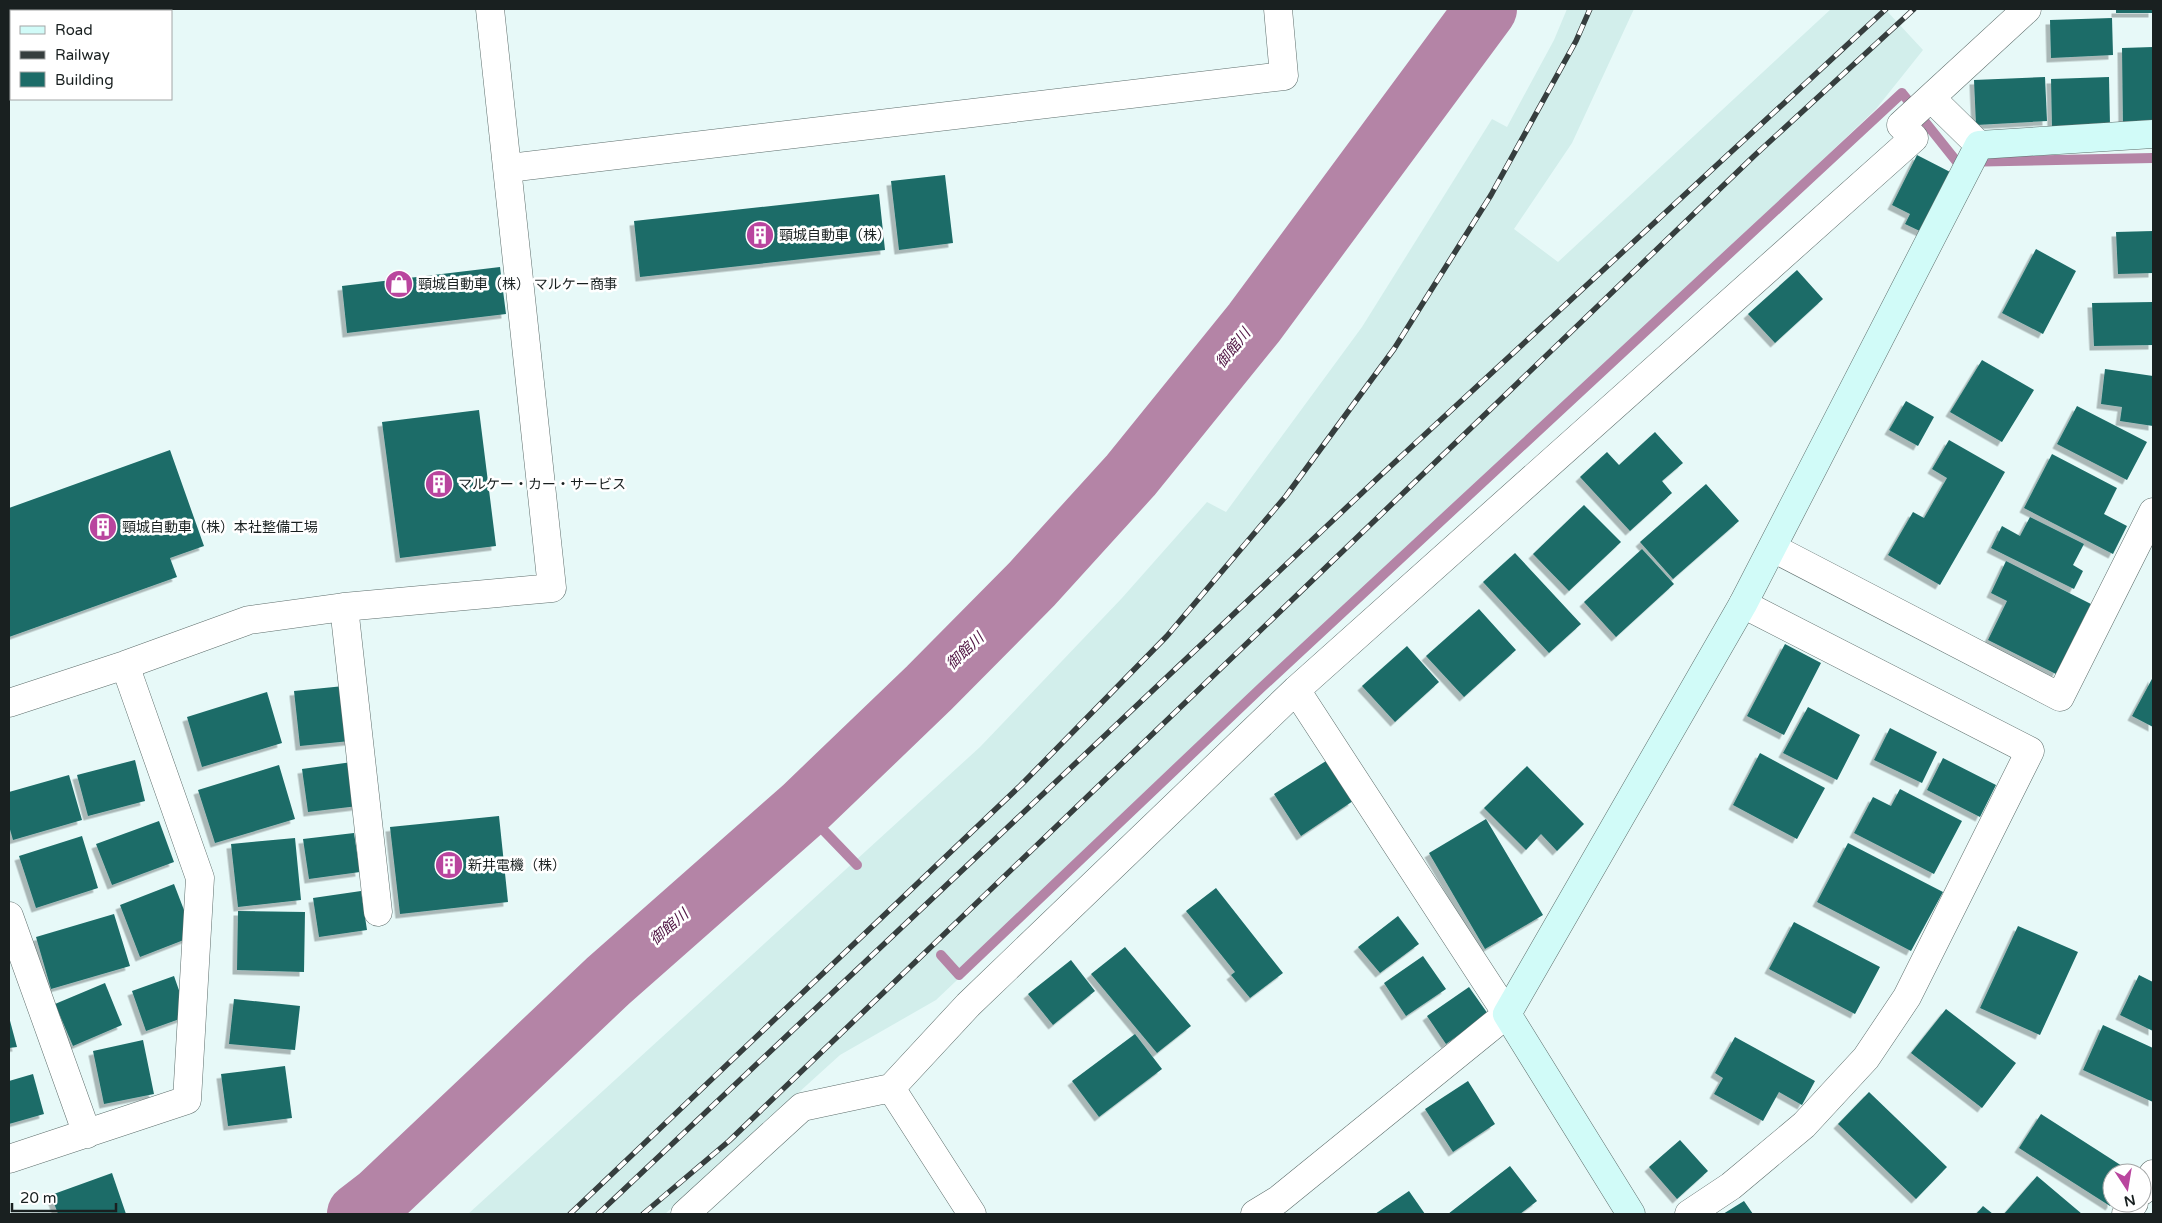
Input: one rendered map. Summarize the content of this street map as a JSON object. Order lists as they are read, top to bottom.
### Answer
{
  "water": ["御館川"],
  "places": {
    "building": [
      "頸城自動車（株）",
      "マルケー・カー・サービス",
      "頸城自動車（株）本社整備工場",
      "新井電機（株）"
    ],
    "shop": ["頸城自動車（株） マルケー商事"]
  },
  "legend": ["Road", "Railway", "Building"],
  "scale_bar": "20 m",
  "north": "bottom"
}
